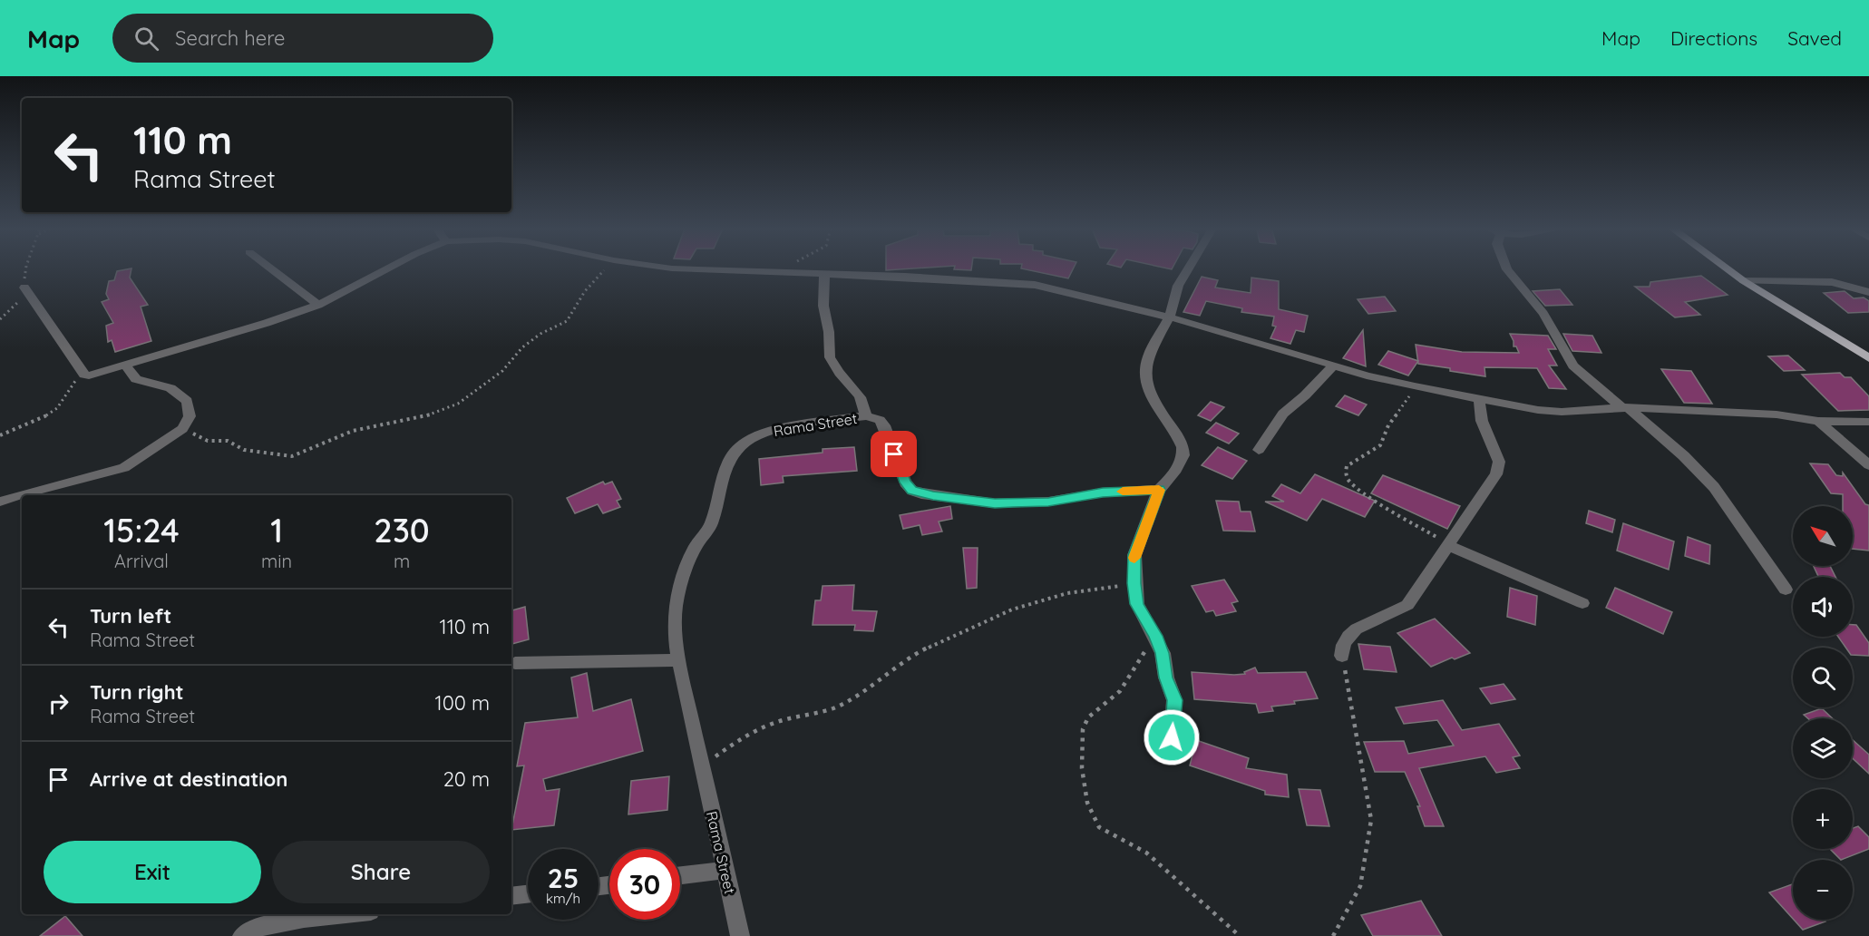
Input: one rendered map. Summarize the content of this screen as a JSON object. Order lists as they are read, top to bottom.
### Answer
{
  "streets": {
    "street": ["Rama Street"]
  },
  "north": "top left",
  "page": {
    "header": "Map",
    "search": "Search here",
    "nav": ["Map", "Directions", "Saved"],
    "turn": ["110 m", "Rama Street"],
    "eta": [
      "15:24",
      "Arrival",
      "1",
      "min",
      "230",
      "m"
    ],
    "map_buttons": ["+", "−"],
    "list": [
      {
        "name": "Turn left",
        "note": "Rama Street",
        "value": "110 m"
      },
      {
        "name": "Turn right",
        "note": "Rama Street",
        "value": "100 m"
      },
      {
        "name": "Arrive at destination",
        "value": "20 m"
      }
    ],
    "buttons": ["Exit", "Share"],
    "speed": "25 km/h",
    "limit": "30"
  }
}
